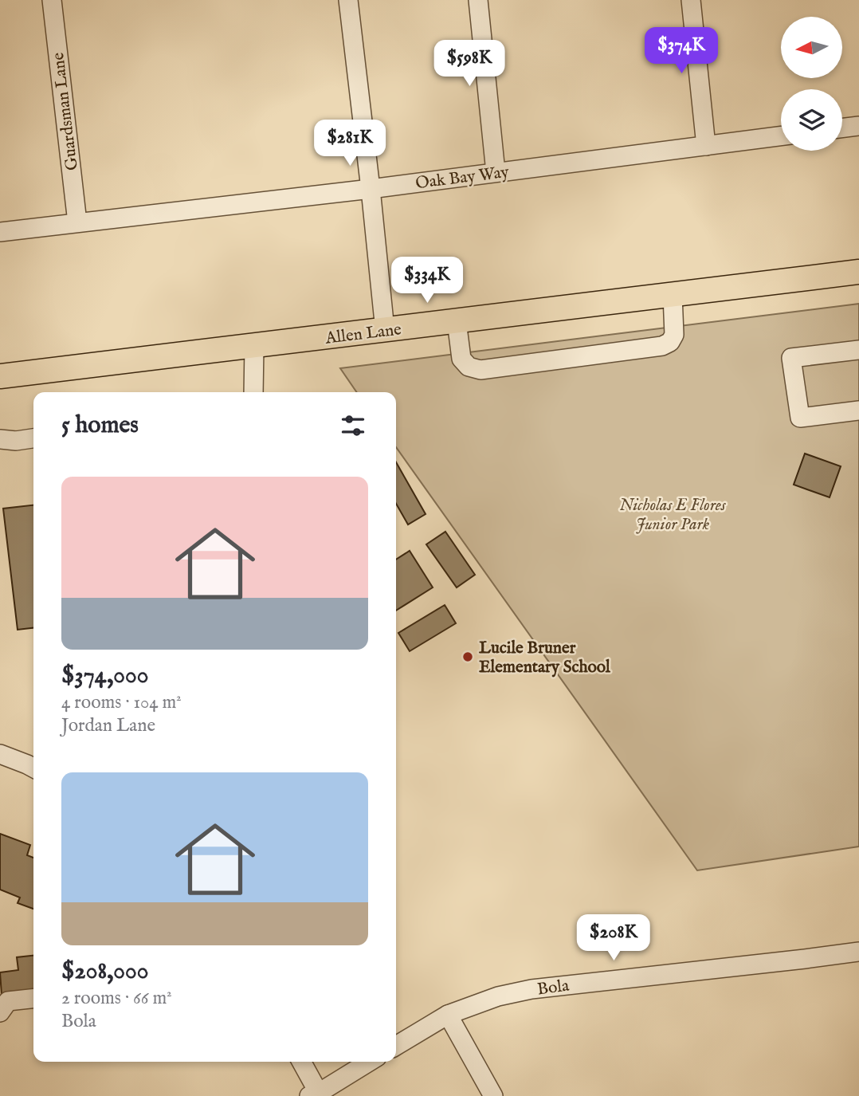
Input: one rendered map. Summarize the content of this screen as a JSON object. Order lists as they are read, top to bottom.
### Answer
{
  "streets": {
    "main road": ["Allen Lane"],
    "street": ["Guardsman Lane", "Oak Bay Way", "Bola"]
  },
  "crossings": [
    ["Guardsman Lane", "Oak Bay Way"]
  ],
  "parks": ["Nicholas E Flores Junior Park"],
  "places": ["Lucile Bruner Elementary School"],
  "north": "left",
  "page": {
    "price": [
      "$374K",
      "$598K",
      "$281K",
      "$334K",
      "$208K"
    ],
    "heading": "5 homes",
    "list": [
      {
        "name": "$374,000",
        "note": "4 rooms · 104 m² · Jordan Lane"
      },
      {
        "name": "$208,000",
        "note": "2 rooms · 66 m² · Bola"
      }
    ]
  }
}
